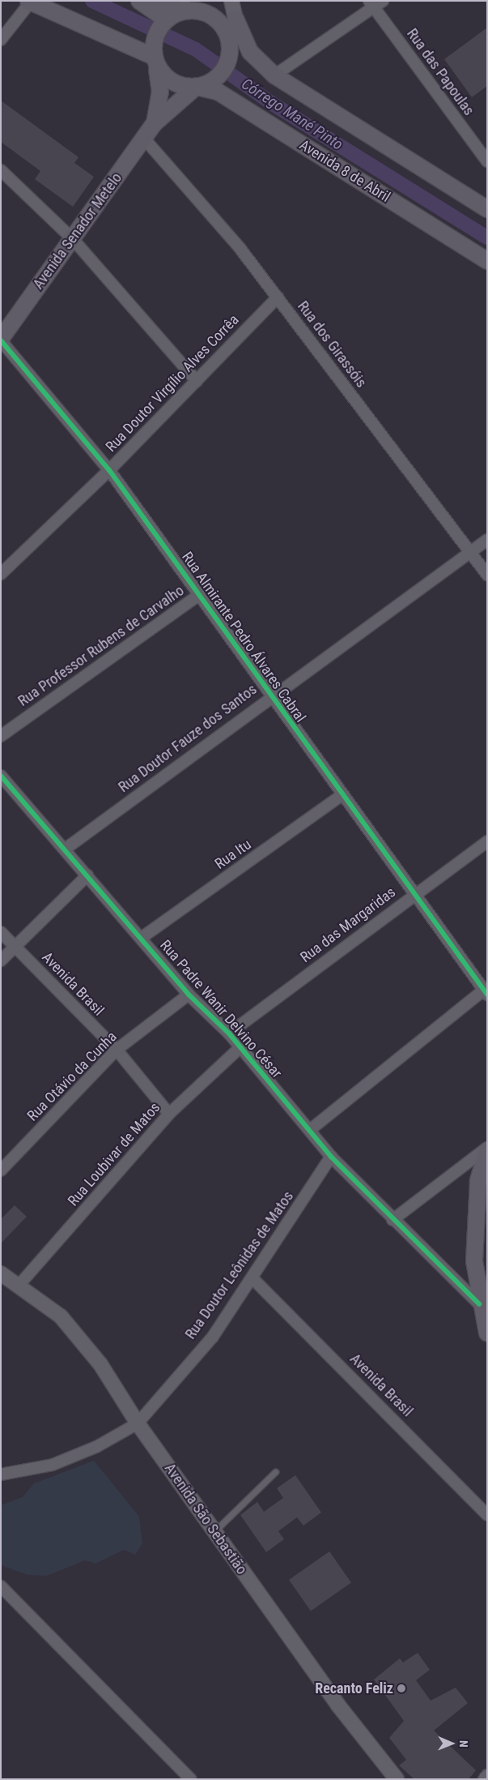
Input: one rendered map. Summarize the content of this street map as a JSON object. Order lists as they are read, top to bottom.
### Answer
{
  "streets": {
    "main road": ["Avenida 8 de Abril", "Avenida Senador Metelo"],
    "street": [
      "Rua das Papoulas",
      "Rua dos Girassóis",
      "Rua Doutor Virgílio Alves Corrêa",
      "Rua Almirante Pedro Álvares Cabral",
      "Rua Professor Rubens de Carvalho",
      "Rua Doutor Fauze dos Santos",
      "Rua Itu",
      "Rua das Margaridas",
      "Avenida Brasil",
      "Rua Padre Wanir Delvino César",
      "Rua Otávio da Cunha",
      "Rua Loubivar de Matos",
      "Rua Doutor Leônidas de Matos",
      "Avenida São Sebastião"
    ]
  },
  "crossings": [
    ["Avenida 8 de Abril", "Avenida Senador Metelo"],
    ["Avenida Senador Metelo", "Rua dos Girassóis"],
    ["Avenida Senador Metelo", "Rua Almirante Pedro Álvares Cabral"],
    ["Rua dos Girassóis", "Rua Doutor Virgílio Alves Corrêa"],
    ["Rua dos Girassóis", "Rua Doutor Fauze dos Santos"],
    ["Rua Doutor Virgílio Alves Corrêa", "Rua Almirante Pedro Álvares Cabral"],
    ["Rua Almirante Pedro Álvares Cabral", "Rua Professor Rubens de Carvalho"],
    ["Rua Almirante Pedro Álvares Cabral", "Rua Doutor Fauze dos Santos"],
    ["Rua Almirante Pedro Álvares Cabral", "Rua Itu"],
    ["Rua Almirante Pedro Álvares Cabral", "Rua das Margaridas"],
    ["Rua Doutor Fauze dos Santos", "Rua Padre Wanir Delvino César"],
    ["Rua Itu", "Rua Padre Wanir Delvino César"],
    ["Rua das Margaridas", "Rua Padre Wanir Delvino César"],
    ["Avenida Brasil", "Rua Otávio da Cunha"],
    ["Avenida Brasil", "Rua Loubivar de Matos"],
    ["Avenida Brasil", "Rua Doutor Leônidas de Matos"],
    ["Rua Padre Wanir Delvino César", "Rua Otávio da Cunha"],
    ["Rua Padre Wanir Delvino César", "Rua Loubivar de Matos"],
    ["Rua Padre Wanir Delvino César", "Rua Doutor Leônidas de Matos"],
    ["Rua Loubivar de Matos", "Avenida São Sebastião"],
    ["Rua Doutor Leônidas de Matos", "Avenida São Sebastião"]
  ],
  "water": ["Córrego Mané Pinto"],
  "places": ["Recanto Feliz"],
  "north": "right"
}
